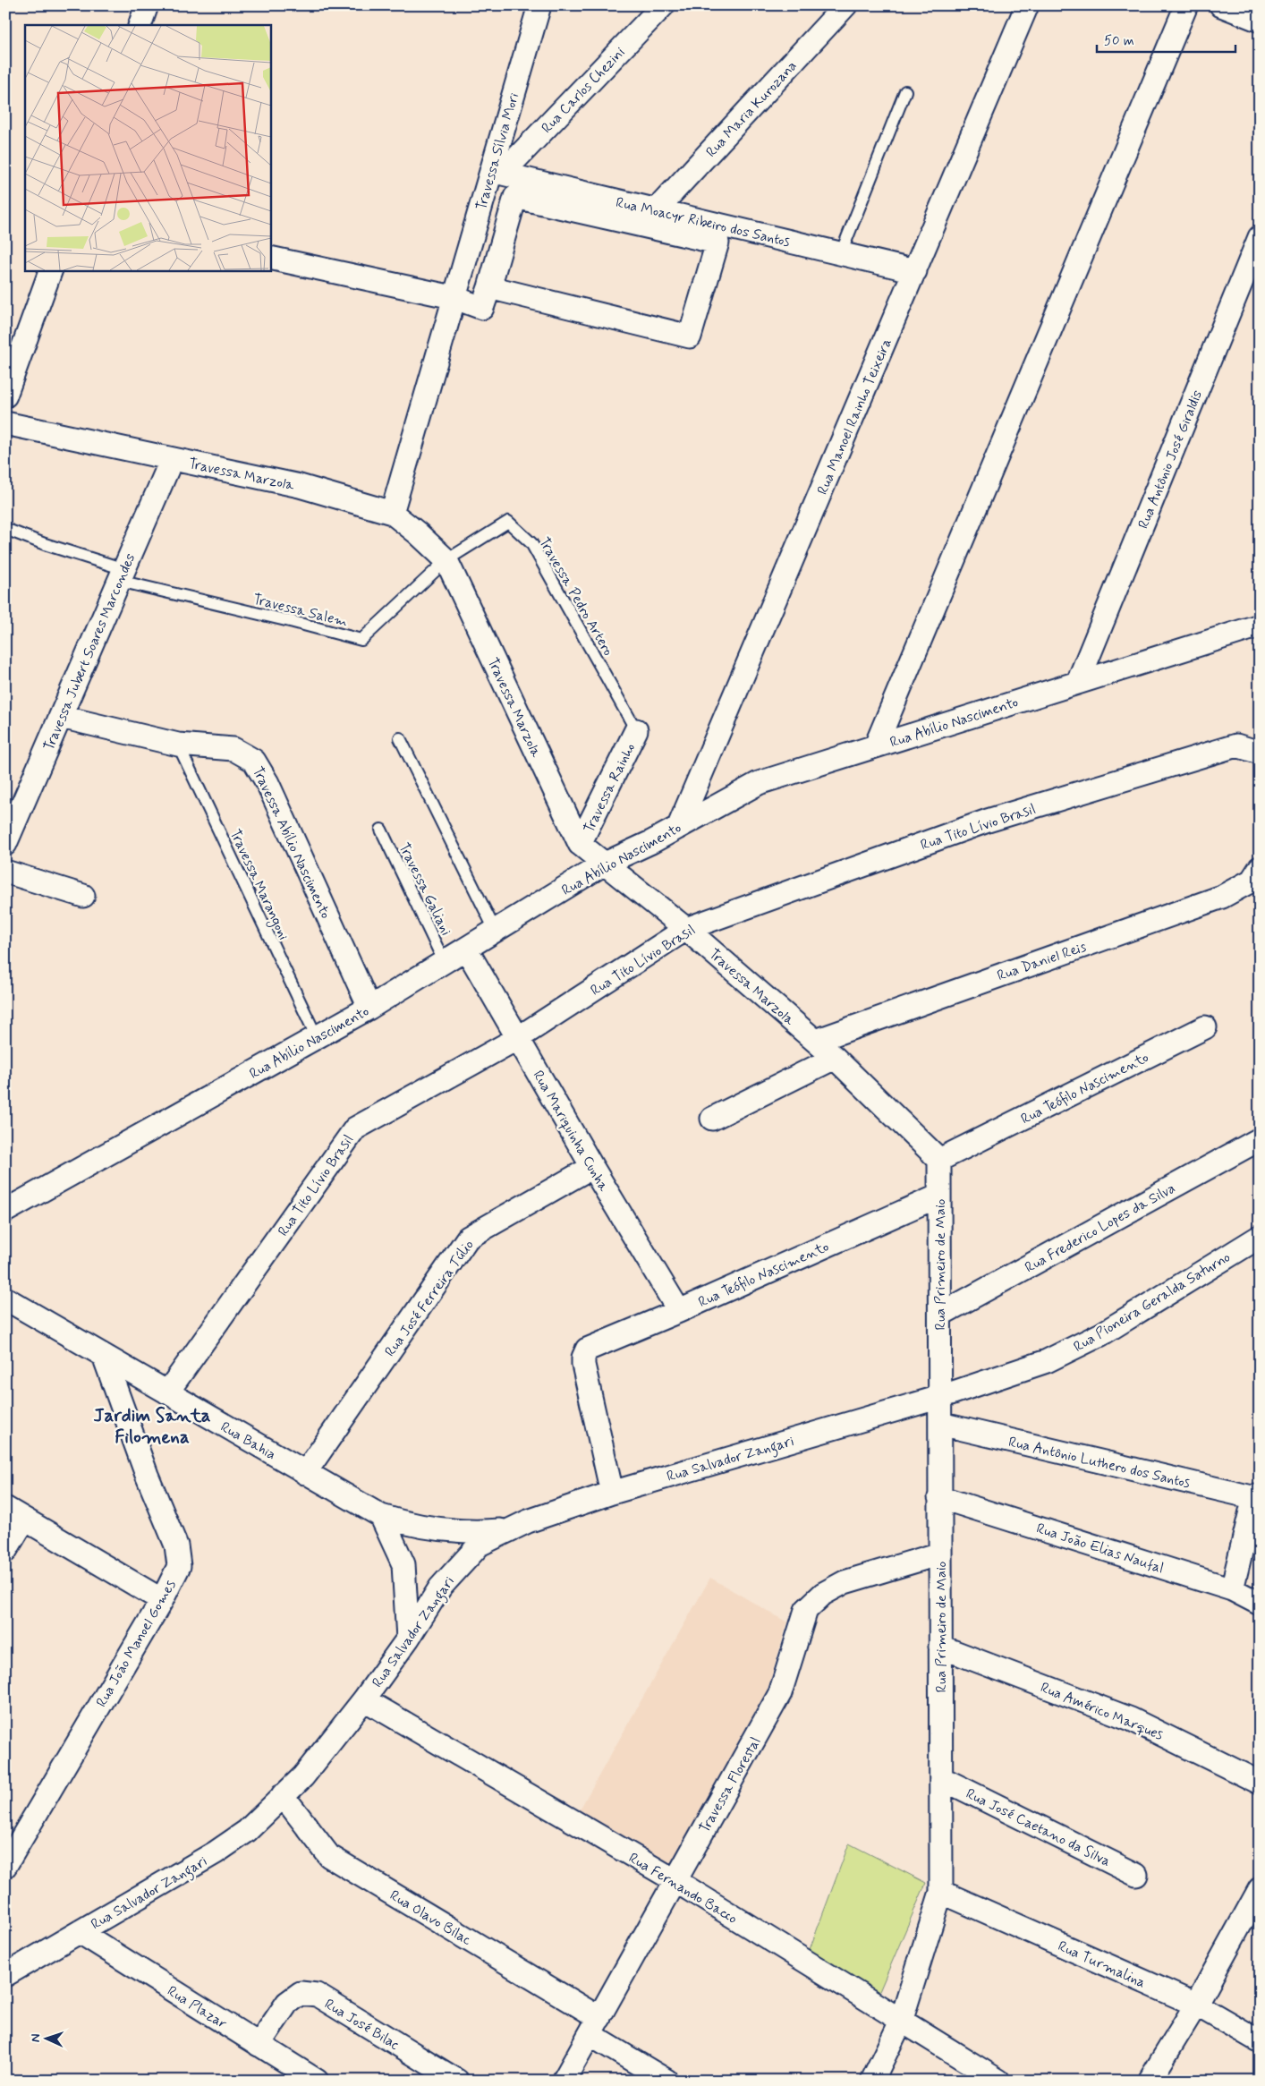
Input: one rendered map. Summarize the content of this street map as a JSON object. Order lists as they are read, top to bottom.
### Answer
{
  "streets": {
    "street": [
      "Rua Carlos Chezini",
      "Rua Maria Kurozana",
      "Travessa Sílvia Mori",
      "Rua Moacyr Ribeiro dos Santos",
      "Rua Manoel Rainho Teixeira",
      "Rua Antônio José Giraldis",
      "Travessa Marzola",
      "Travessa Jubert Soares Marcondes",
      "Rua Abílio Nascimento",
      "Travessa Rainho",
      "Rua Tito Lívio Brasil",
      "Travessa Abílio Nascimento",
      "Rua Daniel Reis",
      "Rua Teófilo Nascimento",
      "Rua Mariquinha Cunha",
      "Rua Frederico Lopes da Silva",
      "Rua Primeiro de Maio",
      "Rua José Ferreira Túlio",
      "Rua Pioneira Geralda Saturno",
      "Rua Bahia",
      "Rua Salvador Zangari",
      "Rua Antônio Luthero dos Santos",
      "Rua João Elias Naufal",
      "Rua João Manoel Gomes",
      "Rua Américo Marques",
      "Travessa Florestal",
      "Rua José Caetano da Silva",
      "Rua Fernando Bacco",
      "Rua Olavo Bilac",
      "Rua Turmalina",
      "Rua Plazar",
      "Rua José Bilac"
    ],
    "lane": [
      "Travessa Pedro Artero",
      "Travessa Salem",
      "Travessa Marangoni",
      "Travessa Galiani"
    ]
  },
  "crossings": [
    ["Rua Carlos Chezini", "Travessa Sílvia Mori"],
    ["Rua Carlos Chezini", "Rua Moacyr Ribeiro dos Santos"],
    ["Rua Maria Kurozana", "Rua Moacyr Ribeiro dos Santos"],
    ["Travessa Sílvia Mori", "Rua Moacyr Ribeiro dos Santos"],
    ["Travessa Sílvia Mori", "Travessa Marzola"],
    ["Rua Moacyr Ribeiro dos Santos", "Rua Manoel Rainho Teixeira"],
    ["Rua Manoel Rainho Teixeira", "Rua Abílio Nascimento"],
    ["Rua Antônio José Giraldis", "Rua Abílio Nascimento"],
    ["Travessa Marzola", "Travessa Pedro Artero"],
    ["Travessa Marzola", "Travessa Salem"],
    ["Travessa Marzola", "Travessa Jubert Soares Marcondes"],
    ["Travessa Marzola", "Rua Abílio Nascimento"],
    ["Travessa Marzola", "Travessa Rainho"],
    ["Travessa Marzola", "Rua Tito Lívio Brasil"],
    ["Travessa Marzola", "Rua Daniel Reis"],
    ["Travessa Marzola", "Rua Teófilo Nascimento"],
    ["Travessa Marzola", "Rua Primeiro de Maio"],
    ["Travessa Pedro Artero", "Travessa Salem"],
    ["Travessa Pedro Artero", "Travessa Rainho"],
    ["Travessa Salem", "Travessa Jubert Soares Marcondes"],
    ["Travessa Jubert Soares Marcondes", "Travessa Abílio Nascimento"],
    ["Rua Abílio Nascimento", "Travessa Abílio Nascimento"],
    ["Rua Abílio Nascimento", "Travessa Marangoni"],
    ["Rua Abílio Nascimento", "Travessa Galiani"],
    ["Rua Abílio Nascimento", "Rua Mariquinha Cunha"],
    ["Rua Tito Lívio Brasil", "Rua Mariquinha Cunha"],
    ["Rua Tito Lívio Brasil", "Rua Bahia"],
    ["Travessa Abílio Nascimento", "Travessa Marangoni"],
    ["Rua Teófilo Nascimento", "Rua Mariquinha Cunha"],
    ["Rua Teófilo Nascimento", "Rua Primeiro de Maio"],
    ["Rua Teófilo Nascimento", "Rua Salvador Zangari"],
    ["Rua Mariquinha Cunha", "Rua José Ferreira Túlio"],
    ["Rua Frederico Lopes da Silva", "Rua Primeiro de Maio"],
    ["Rua Primeiro de Maio", "Rua Pioneira Geralda Saturno"],
    ["Rua Primeiro de Maio", "Rua Salvador Zangari"],
    ["Rua Primeiro de Maio", "Rua Antônio Luthero dos Santos"],
    ["Rua Primeiro de Maio", "Rua João Elias Naufal"],
    ["Rua Primeiro de Maio", "Rua Américo Marques"],
    ["Rua Primeiro de Maio", "Travessa Florestal"],
    ["Rua Primeiro de Maio", "Rua José Caetano da Silva"],
    ["Rua Primeiro de Maio", "Rua Fernando Bacco"],
    ["Rua Primeiro de Maio", "Rua Turmalina"],
    ["Rua José Ferreira Túlio", "Rua Bahia"],
    ["Rua Pioneira Geralda Saturno", "Rua Salvador Zangari"],
    ["Rua Bahia", "Rua Salvador Zangari"],
    ["Rua Bahia", "Rua João Manoel Gomes"],
    ["Rua Salvador Zangari", "Rua Fernando Bacco"],
    ["Rua Salvador Zangari", "Rua Olavo Bilac"],
    ["Rua Salvador Zangari", "Rua Plazar"],
    ["Travessa Florestal", "Rua Fernando Bacco"],
    ["Travessa Florestal", "Rua Olavo Bilac"],
    ["Rua Plazar", "Rua José Bilac"]
  ],
  "districts": ["Jardim Santa Filomena"],
  "scale_bar": "50 m",
  "north": "left"
}
